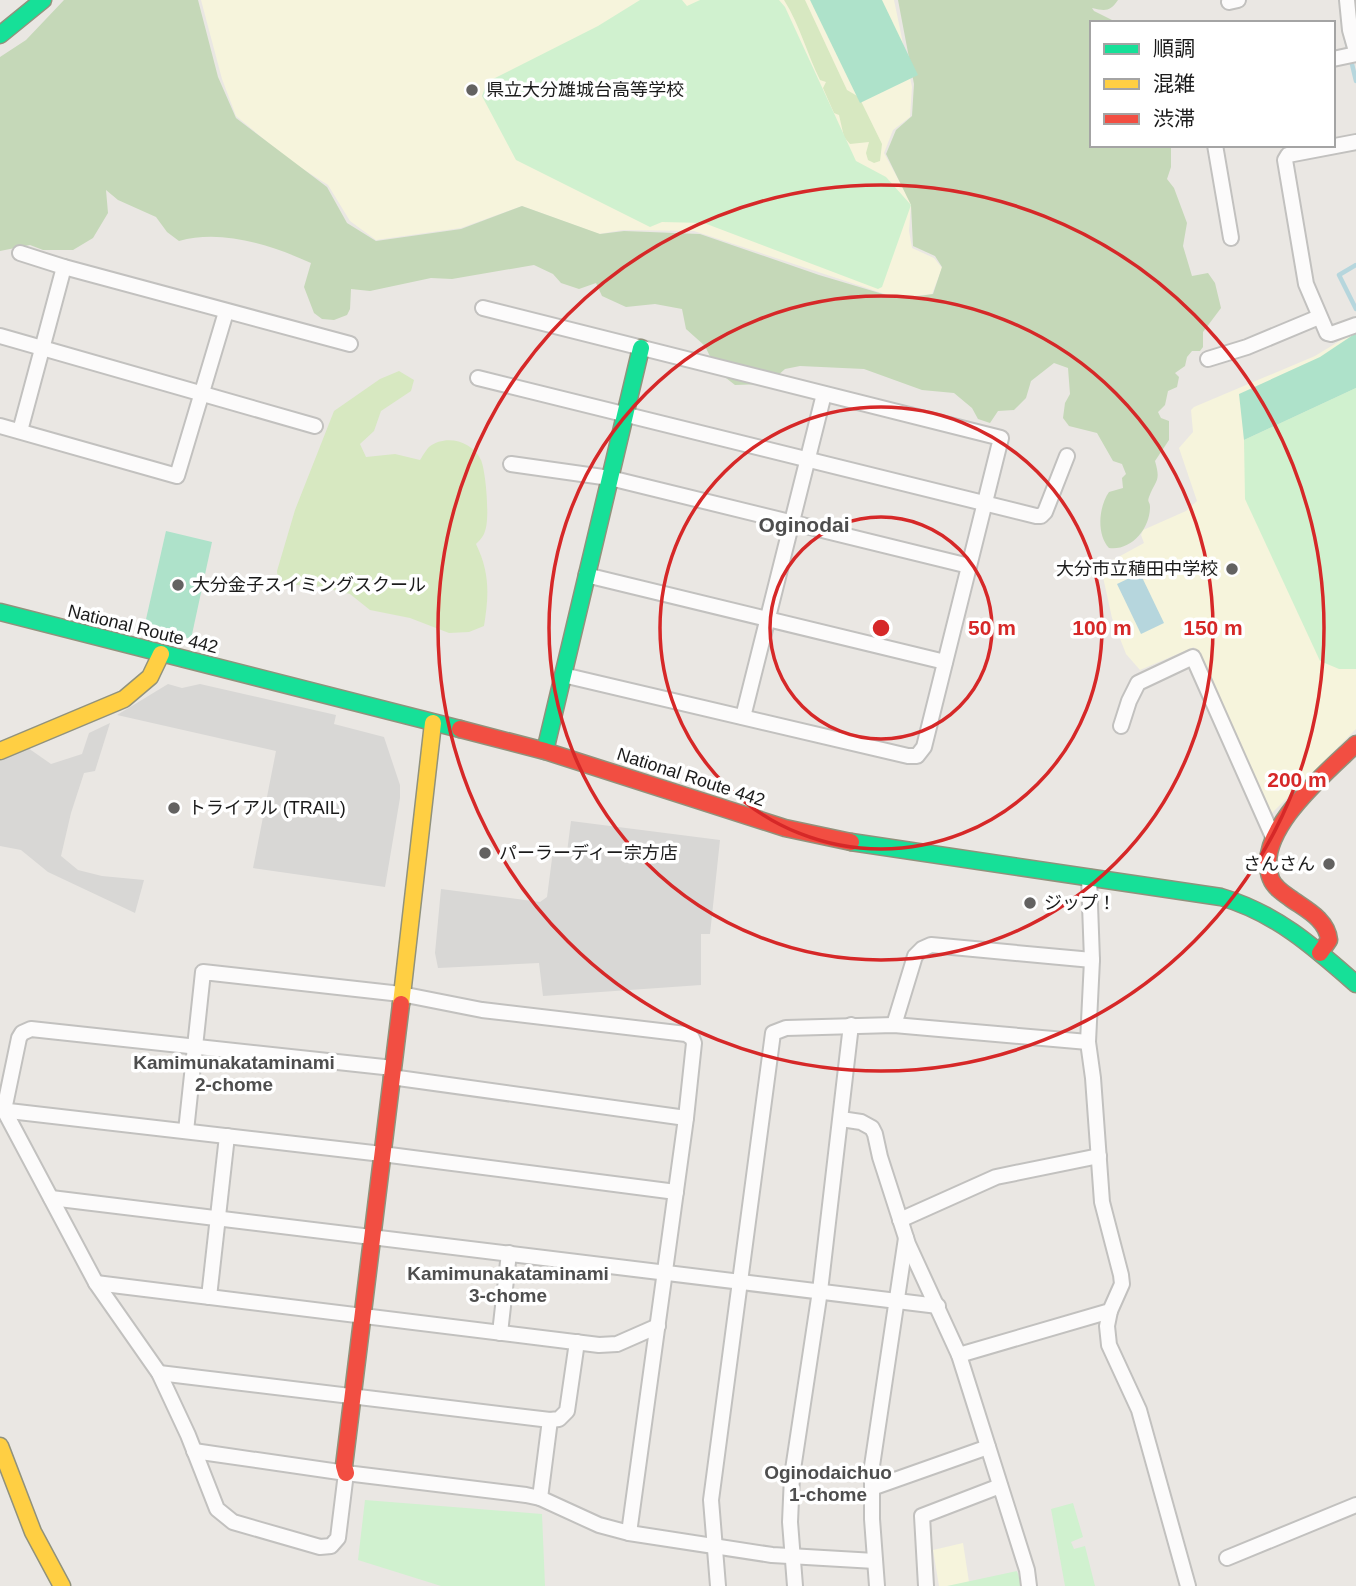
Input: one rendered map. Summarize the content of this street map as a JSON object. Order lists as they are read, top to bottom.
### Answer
{
  "streets": {
    "main road": ["National Route 442"]
  },
  "districts": [
    "Oginodai",
    "Kamimunakataminami 2-chome",
    "Kamimunakataminami 3-chome",
    "Oginodaichuo 1-chome"
  ],
  "places": [
    "県立大分雄城台高等学校",
    "大分市立稙田中学校",
    "大分金子スイミングスクール",
    "トライアル (TRAIL)",
    "パーラーディー宗方店",
    "さんさん",
    "ジップ！"
  ],
  "legend": ["順調", "混雑", "渋滞"],
  "rings": [
    "50 m",
    "100 m",
    "150 m",
    "200 m"
  ]
}
